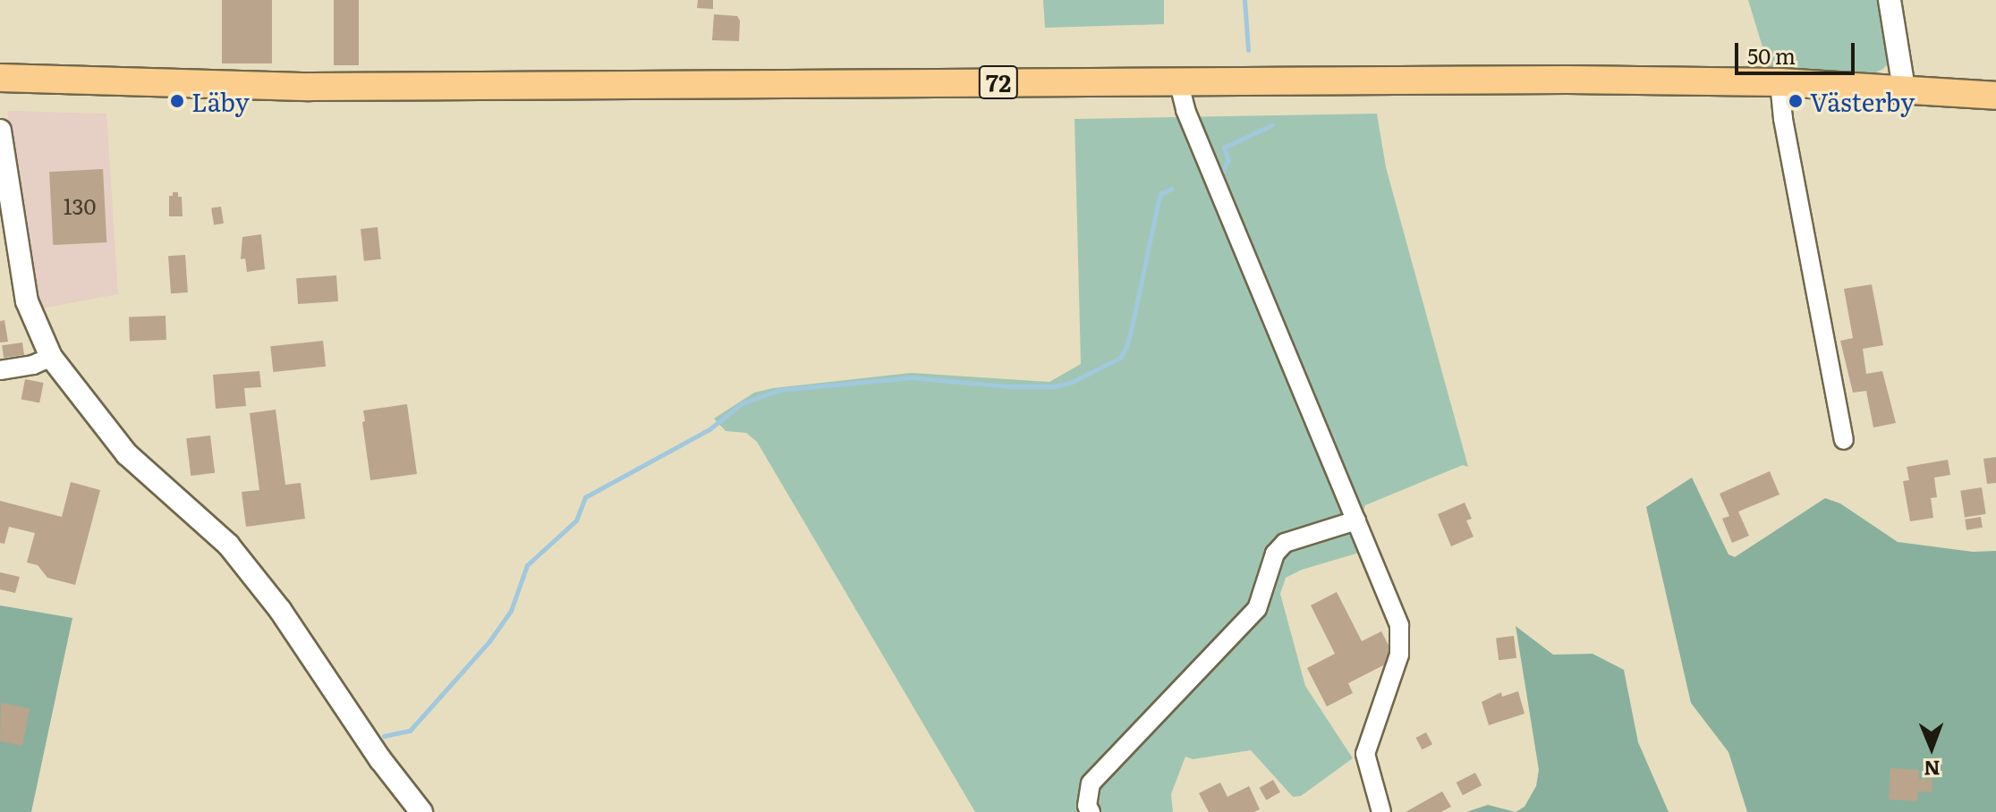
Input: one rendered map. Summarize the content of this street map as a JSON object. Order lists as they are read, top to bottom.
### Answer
{
  "streets": {
    "main road": ["72"]
  },
  "places": ["Läby", "Västerby"],
  "house_numbers": ["130"],
  "scale_bar": "50 m",
  "north": "bottom"
}
